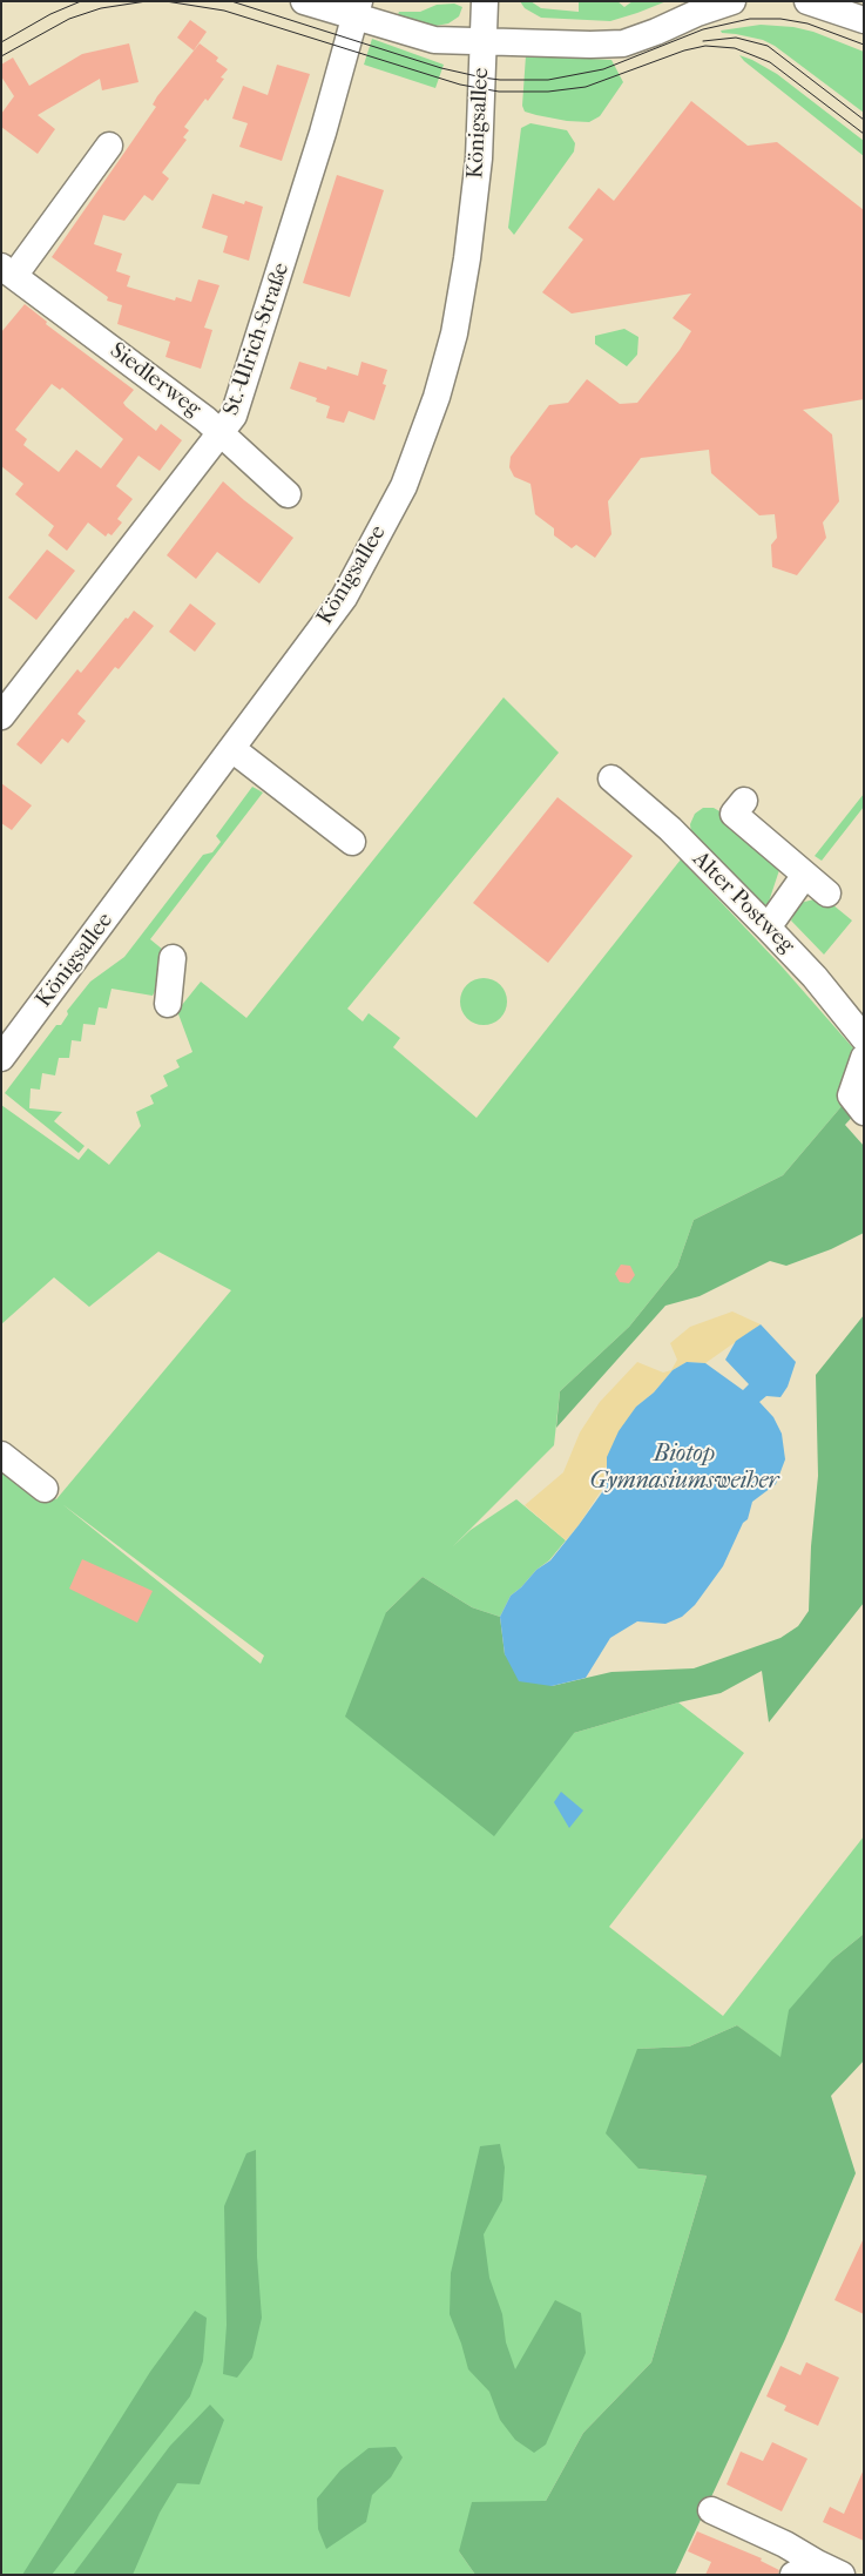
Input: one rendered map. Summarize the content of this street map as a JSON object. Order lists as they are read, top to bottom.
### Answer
{
  "streets": {
    "street": [
      "Königsallee",
      "St.-Ulrich-Straße",
      "Siedlerweg",
      "Alter Postweg"
    ]
  },
  "crossings": [
    ["St.-Ulrich-Straße", "Siedlerweg"]
  ],
  "water": ["Biotop Gymnasiumsweiher"]
}
